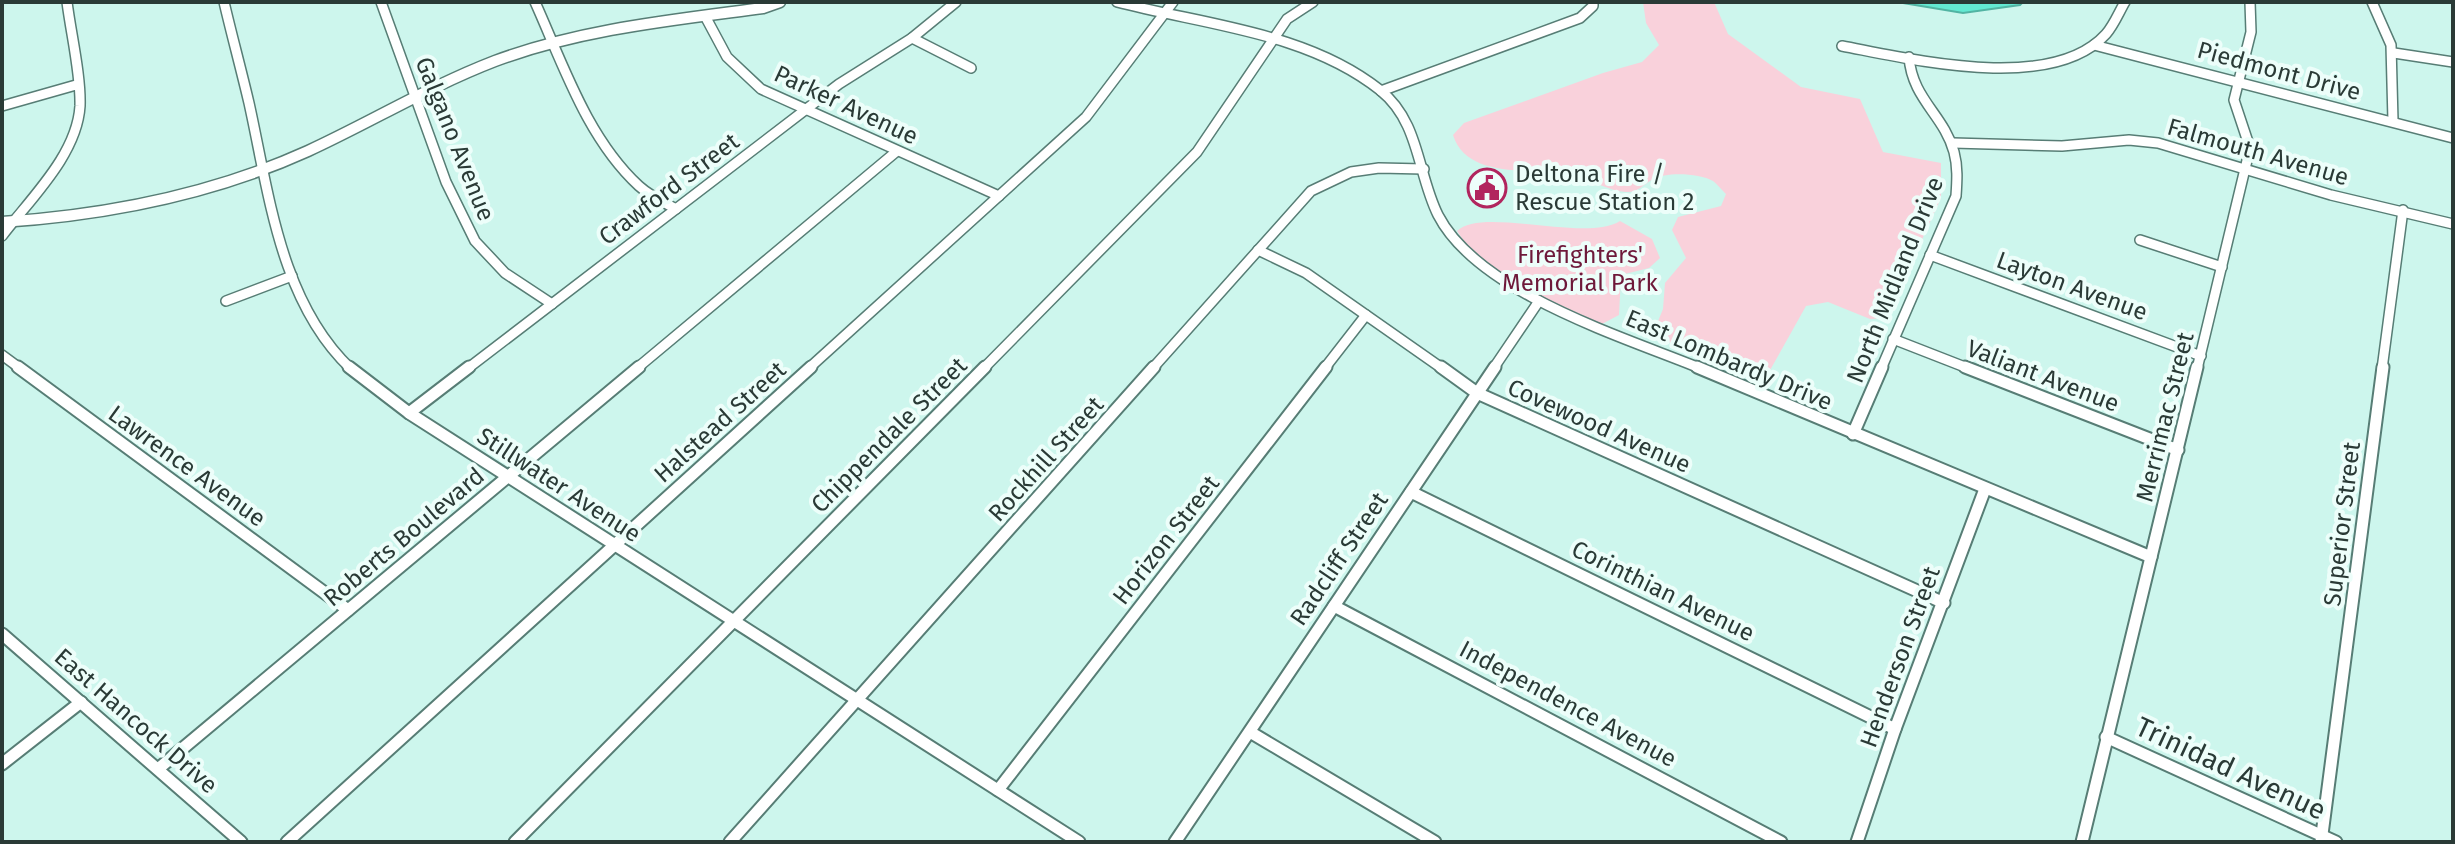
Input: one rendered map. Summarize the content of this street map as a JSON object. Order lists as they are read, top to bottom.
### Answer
{
  "streets": {
    "street": [
      "Piedmont Drive",
      "Parker Avenue",
      "Galgano Avenue",
      "Falmouth Avenue",
      "Crawford Street",
      "North Midland Drive",
      "Layton Avenue",
      "East Lombardy Drive",
      "Valiant Avenue",
      "Merrimac Street",
      "Halstead Street",
      "Covewood Avenue",
      "Chippendale Street",
      "Rockhill Street",
      "Lawrence Avenue",
      "Stillwater Avenue",
      "Superior Street",
      "Roberts Boulevard",
      "Horizon Street",
      "Radcliff Street",
      "Corinthian Avenue",
      "Henderson Street",
      "Independence Avenue",
      "East Hancock Drive",
      "Trinidad Avenue"
    ]
  },
  "crossings": [
    ["Piedmont Drive", "Merrimac Street"],
    ["Parker Avenue", "Crawford Street"],
    ["Parker Avenue", "Halstead Street"],
    ["Parker Avenue", "Roberts Boulevard"],
    ["Galgano Avenue", "Crawford Street"],
    ["Falmouth Avenue", "North Midland Drive"],
    ["Falmouth Avenue", "Merrimac Street"],
    ["Falmouth Avenue", "Superior Street"],
    ["Crawford Street", "Stillwater Avenue"],
    ["North Midland Drive", "Layton Avenue"],
    ["North Midland Drive", "East Lombardy Drive"],
    ["North Midland Drive", "Valiant Avenue"],
    ["Layton Avenue", "Merrimac Street"],
    ["East Lombardy Drive", "Merrimac Street"],
    ["East Lombardy Drive", "Halstead Street"],
    ["East Lombardy Drive", "Chippendale Street"],
    ["East Lombardy Drive", "Rockhill Street"],
    ["East Lombardy Drive", "Radcliff Street"],
    ["East Lombardy Drive", "Henderson Street"],
    ["Valiant Avenue", "Merrimac Street"],
    ["Merrimac Street", "Trinidad Avenue"],
    ["Halstead Street", "Stillwater Avenue"],
    ["Covewood Avenue", "Rockhill Street"],
    ["Covewood Avenue", "Horizon Street"],
    ["Covewood Avenue", "Radcliff Street"],
    ["Covewood Avenue", "Henderson Street"],
    ["Chippendale Street", "Stillwater Avenue"],
    ["Rockhill Street", "Stillwater Avenue"],
    ["Lawrence Avenue", "Roberts Boulevard"],
    ["Stillwater Avenue", "Roberts Boulevard"],
    ["Stillwater Avenue", "Horizon Street"],
    ["Superior Street", "Trinidad Avenue"],
    ["Roberts Boulevard", "East Hancock Drive"],
    ["Radcliff Street", "Corinthian Avenue"],
    ["Radcliff Street", "Independence Avenue"],
    ["Corinthian Avenue", "Henderson Street"]
  ],
  "parks": ["Firefighters' Memorial Park"],
  "places": {
    "public building": ["Deltona Fire / Rescue Station 2"]
  }
}
